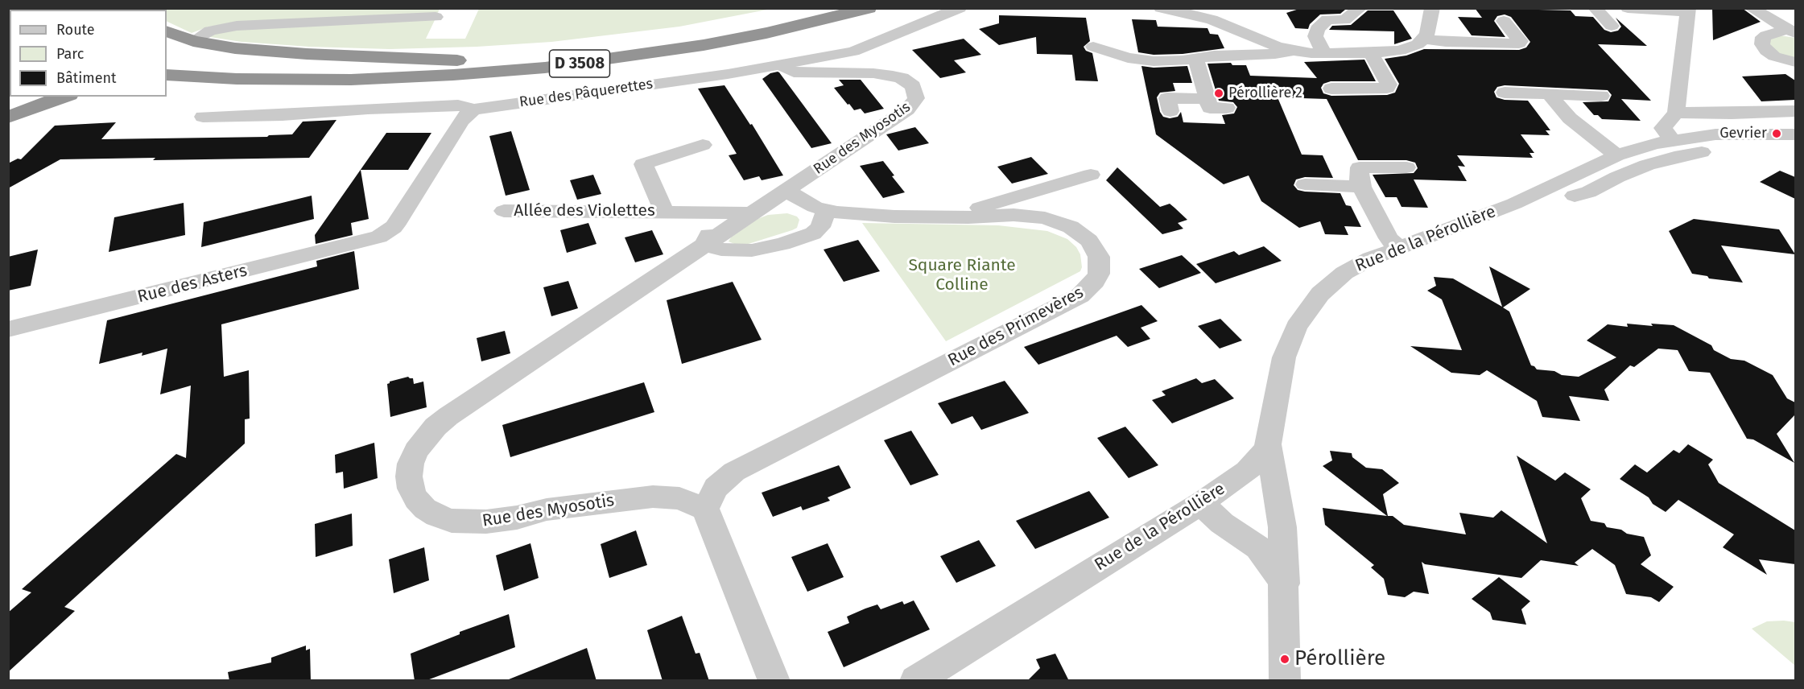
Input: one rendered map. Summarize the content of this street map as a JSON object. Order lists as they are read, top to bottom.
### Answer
{
  "streets": {
    "highway": ["D 3508"],
    "street": [
      "Rue des Pâquerettes",
      "Rue des Myosotis",
      "Allée des Violettes",
      "Rue de la Pérollière",
      "Rue des Asters",
      "Rue des Primevères"
    ]
  },
  "crossings": [
    ["Rue des Pâquerettes", "Rue des Myosotis"],
    ["Rue des Pâquerettes", "Rue des Asters"],
    ["Rue des Myosotis", "Allée des Violettes"],
    ["Rue des Myosotis", "Rue des Primevères"]
  ],
  "parks": ["Square Riante Colline"],
  "places": ["Pérollière 2", "Gevrier", "Pérollière"],
  "legend": ["Route", "Parc", "Bâtiment"]
}
